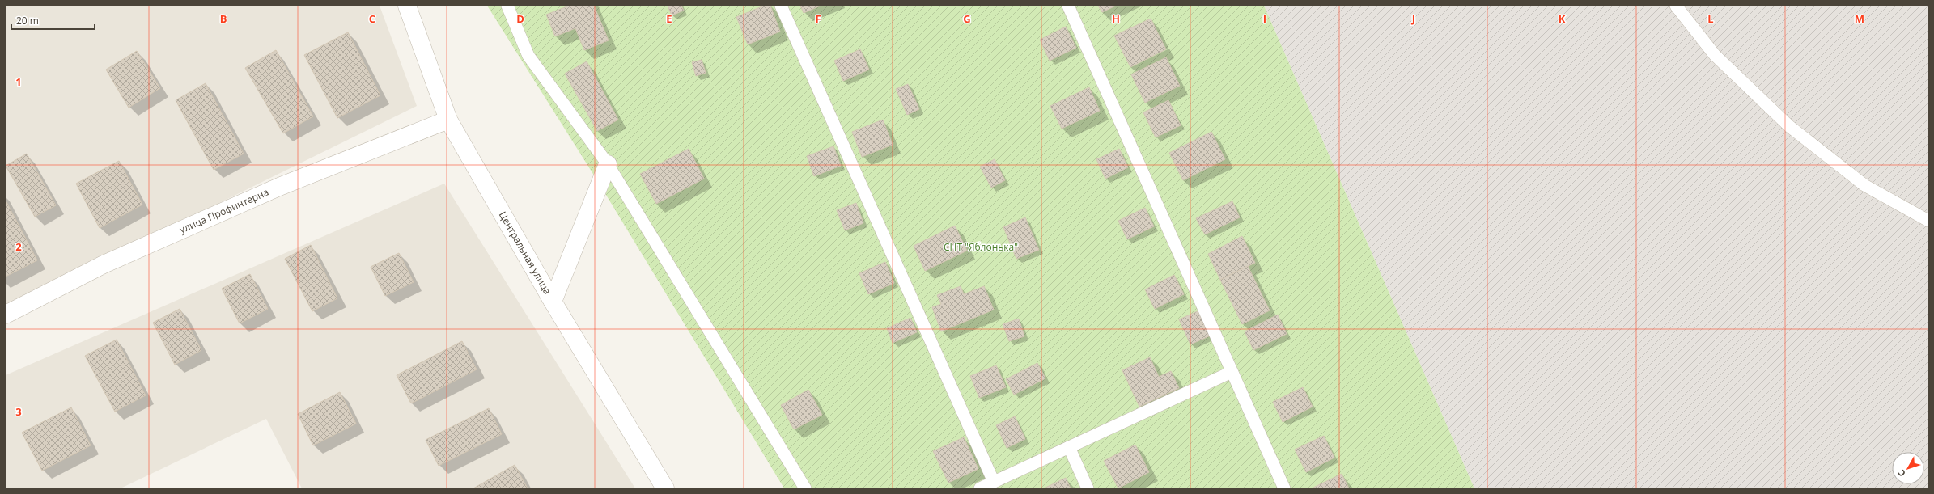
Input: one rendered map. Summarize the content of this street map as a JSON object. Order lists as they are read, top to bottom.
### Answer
{
  "streets": {
    "street": ["улица Профинтерна", "Центральная улица"]
  },
  "crossings": [
    ["улица Профинтерна", "Центральная улица"]
  ],
  "parks": ["СНТ \"Яблонька\""],
  "scale_bar": "20 m",
  "north": "bottom left",
  "grid": {
    "columns": [
      "B",
      "C",
      "D",
      "E",
      "F",
      "G",
      "H",
      "I",
      "J",
      "K",
      "L",
      "M"
    ],
    "rows": ["1", "2", "3"]
  }
}
